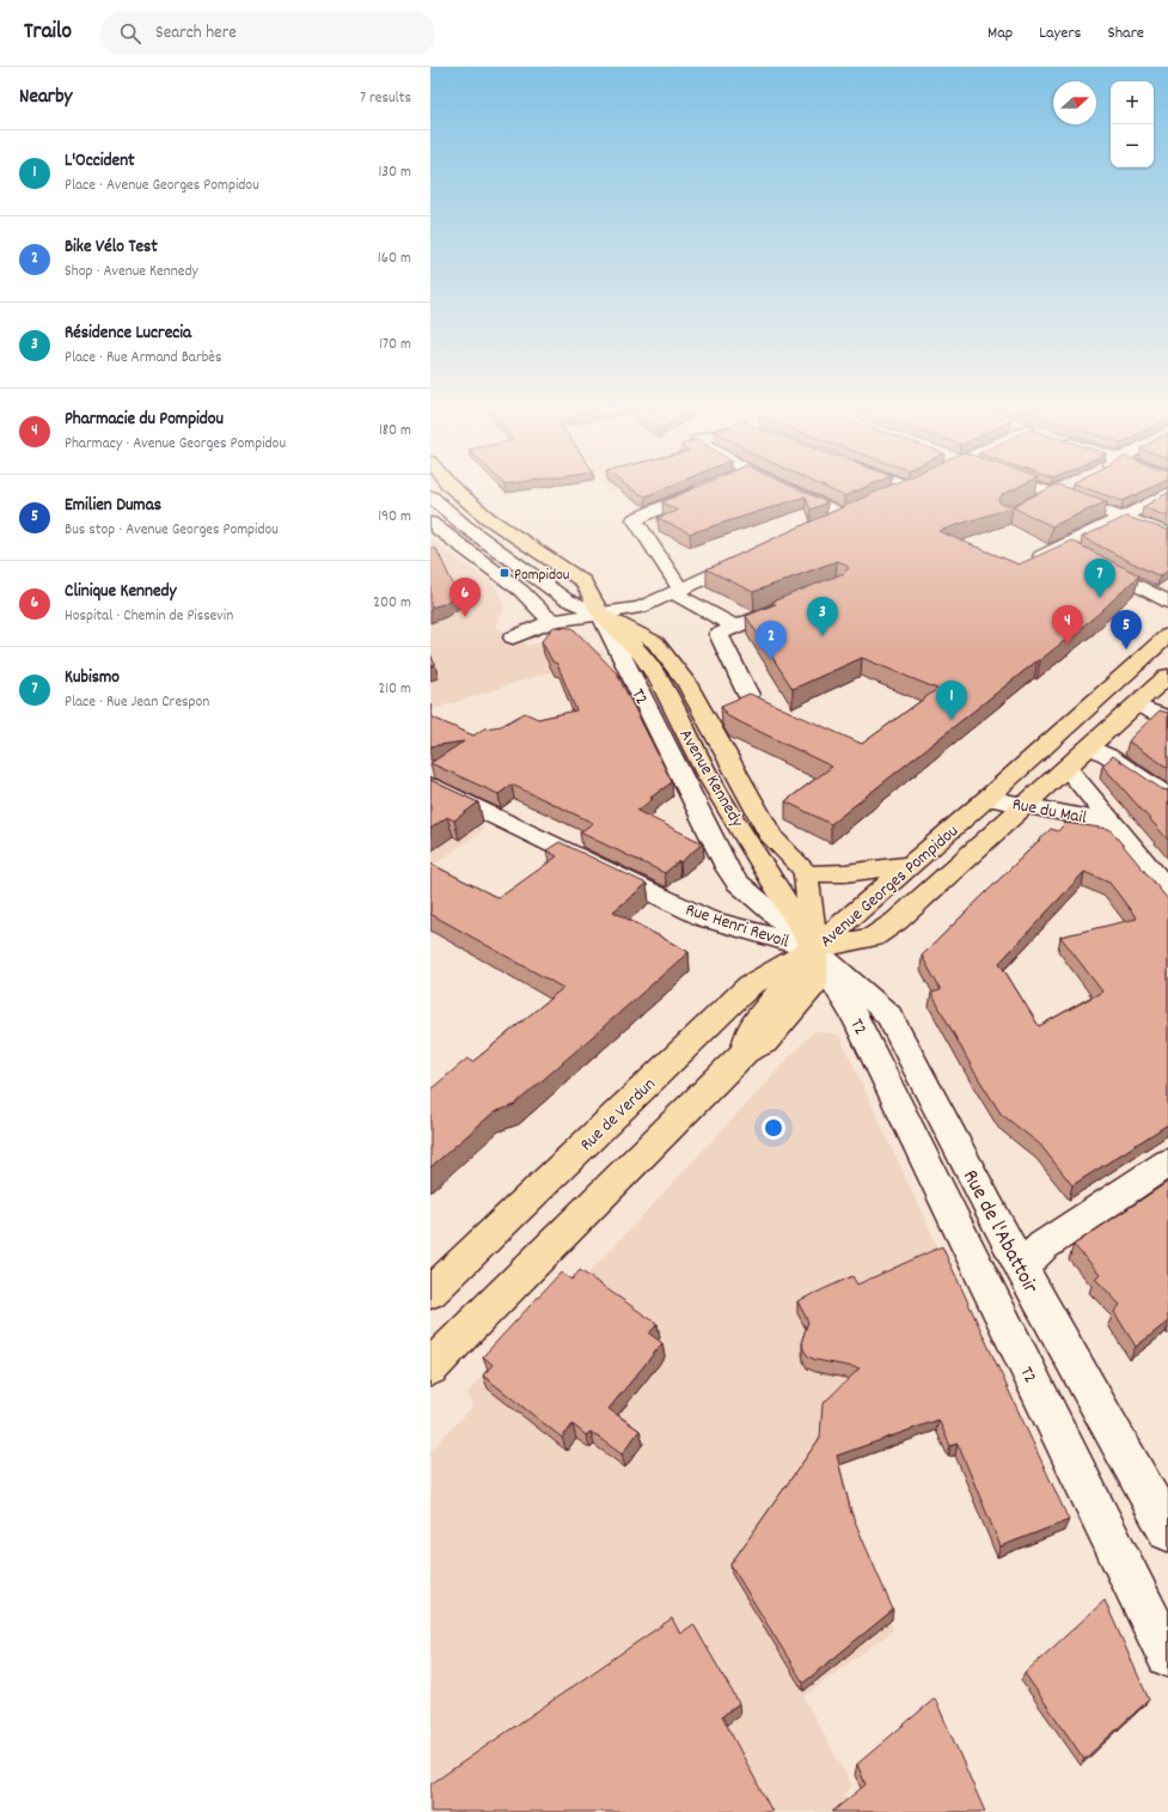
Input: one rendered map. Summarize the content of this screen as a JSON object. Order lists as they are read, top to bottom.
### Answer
{
  "streets": {
    "main road": ["Avenue Kennedy", "Avenue Georges Pompidou", "Rue de Verdun"],
    "street": [
      "T2",
      "Rue du Mail",
      "Rue Henri Revoil",
      "Rue de l'Abattoir"
    ]
  },
  "crossings": [
    ["T2", "Avenue Kennedy"],
    ["T2", "Avenue Georges Pompidou"],
    ["T2", "Rue Henri Revoil"],
    ["T2", "Rue de Verdun"],
    ["T2", "Rue de l'Abattoir"],
    ["Avenue Kennedy", "Avenue Georges Pompidou"],
    ["Avenue Kennedy", "Rue Henri Revoil"],
    ["Avenue Kennedy", "Rue de Verdun"],
    ["Avenue Kennedy", "Rue de l'Abattoir"],
    ["Rue du Mail", "Avenue Georges Pompidou"],
    ["Avenue Georges Pompidou", "Rue Henri Revoil"],
    ["Avenue Georges Pompidou", "Rue de Verdun"],
    ["Avenue Georges Pompidou", "Rue de l'Abattoir"],
    ["Rue Henri Revoil", "Rue de Verdun"],
    ["Rue Henri Revoil", "Rue de l'Abattoir"],
    ["Rue de Verdun", "Rue de l'Abattoir"]
  ],
  "places": {
    "transit": ["Pompidou"]
  },
  "north": "right",
  "page": {
    "header": "Trailo",
    "search": "Search here",
    "nav": ["Map", "Layers", "Share"],
    "heading": ["Nearby", "7 results"],
    "map_buttons": ["+", "−"],
    "list": [
      {
        "mark": "1",
        "name": "L'Occident",
        "note": "Place · Avenue Georges Pompidou",
        "value": "130 m"
      },
      {
        "mark": "2",
        "name": "Bike Vélo Test",
        "note": "Shop · Avenue Kennedy",
        "value": "160 m"
      },
      {
        "mark": "3",
        "name": "Résidence Lucrecia",
        "note": "Place · Rue Armand Barbès",
        "value": "170 m"
      },
      {
        "mark": "4",
        "name": "Pharmacie du Pompidou",
        "note": "Pharmacy · Avenue Georges Pompidou",
        "value": "180 m"
      },
      {
        "mark": "5",
        "name": "Emilien Dumas",
        "note": "Bus stop · Avenue Georges Pompidou",
        "value": "190 m"
      },
      {
        "mark": "6",
        "name": "Clinique Kennedy",
        "note": "Hospital · Chemin de Pissevin",
        "value": "200 m"
      },
      {
        "mark": "7",
        "name": "Kubismo",
        "note": "Place · Rue Jean Crespon",
        "value": "210 m"
      }
    ],
    "pins": [
      "7",
      "6",
      "3",
      "4",
      "5",
      "2",
      "1"
    ]
  }
}
